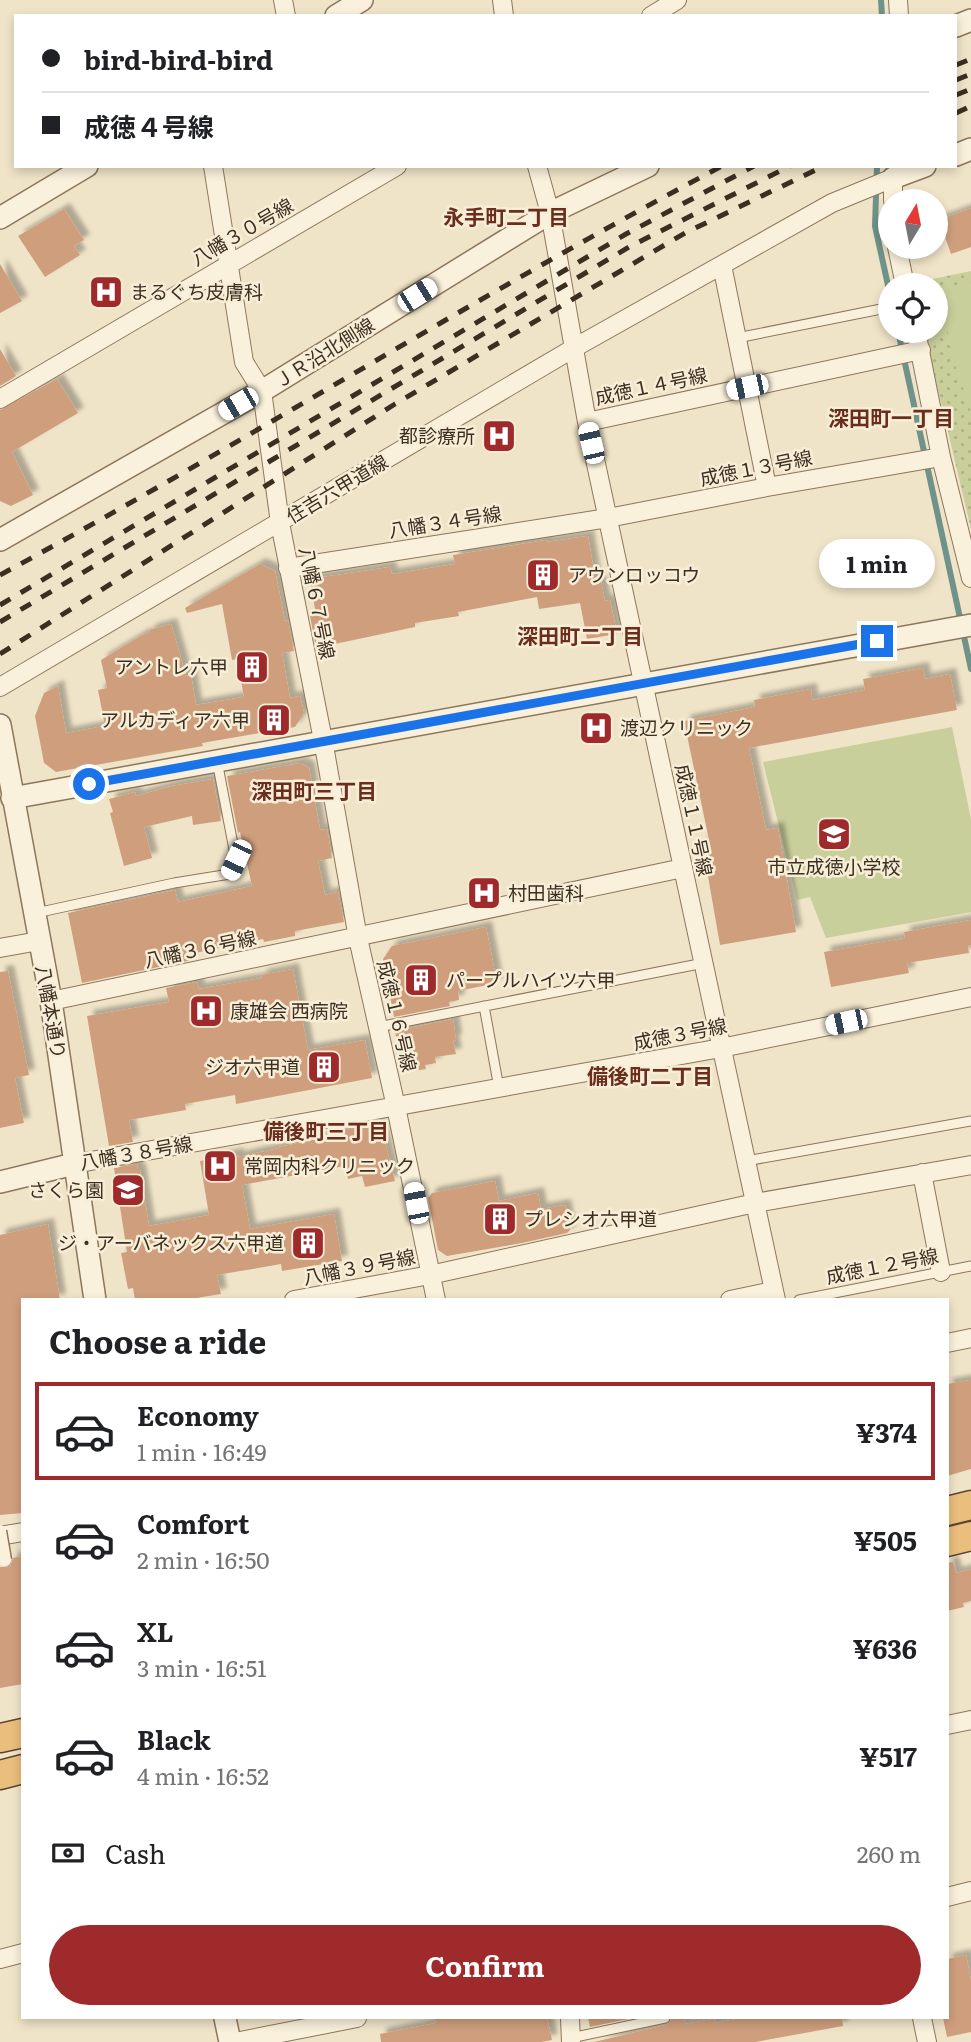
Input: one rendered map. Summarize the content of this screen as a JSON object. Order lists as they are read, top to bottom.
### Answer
{
  "streets": {
    "street": [
      "八幡３０号線",
      "ＪＲ沿北側線",
      "成徳１４号線",
      "成徳１３号線",
      "住吉六甲道線",
      "八幡３４号線",
      "八幡６７号線",
      "成徳１１号線",
      "八幡３６号線",
      "八幡本通り",
      "成徳１６号線",
      "成徳３号線",
      "八幡３８号線",
      "八幡３９号線"
    ],
    "lane": ["成徳１２号線"]
  },
  "crossings": [
    ["ＪＲ沿北側線", "八幡６７号線"],
    ["ＪＲ沿北側線", "成徳１１号線"],
    ["成徳１４号線", "成徳１１号線"],
    ["成徳１３号線", "八幡３４号線"],
    ["成徳１３号線", "成徳１１号線"],
    ["住吉六甲道線", "八幡６７号線"],
    ["住吉六甲道線", "成徳１１号線"],
    ["八幡３４号線", "八幡６７号線"],
    ["八幡３４号線", "成徳１１号線"],
    ["八幡６７号線", "成徳１６号線"],
    ["成徳１１号線", "八幡３６号線"],
    ["成徳１１号線", "成徳３号線"],
    ["成徳１１号線", "八幡３９号線"],
    ["八幡３６号線", "八幡本通り"],
    ["八幡３６号線", "成徳１６号線"],
    ["八幡本通り", "八幡３８号線"],
    ["成徳１６号線", "成徳３号線"],
    ["成徳１６号線", "八幡３８号線"],
    ["成徳１６号線", "八幡３９号線"],
    ["成徳３号線", "八幡３８号線"]
  ],
  "districts": [
    "永手町二丁目",
    "深田町一丁目",
    "深田町二丁目",
    "深田町三丁目",
    "備後町二丁目",
    "備後町三丁目"
  ],
  "places": {
    "hospital": [
      "まるぐち皮膚科",
      "都診療所",
      "渡辺クリニック",
      "村田歯科",
      "康雄会 西病院",
      "常岡内科クリニック"
    ],
    "building": [
      "アウンロッコウ",
      "アントレ六甲",
      "アルカディア六甲",
      "パープルハイツ六甲",
      "ジオ六甲道",
      "プレシオ六甲道",
      "ジ・アーバネックス六甲道"
    ],
    "school or university": ["市立成徳小学校", "さくら園"]
  },
  "north": "top",
  "page": {
    "banner": ["bird-bird-bird", "成徳４号線"],
    "bubble": "1 min",
    "heading": "Choose a ride",
    "list": [
      {
        "name": "Economy",
        "note": "1 min · 16:49",
        "value": "¥374"
      },
      {
        "name": "Comfort",
        "note": "2 min · 16:50",
        "value": "¥505"
      },
      {
        "name": "XL",
        "note": "3 min · 16:51",
        "value": "¥636"
      },
      {
        "name": "Black",
        "note": "4 min · 16:52",
        "value": "¥517"
      }
    ],
    "pay": ["Cash", "260 m"],
    "buttons": "Confirm"
  }
}
